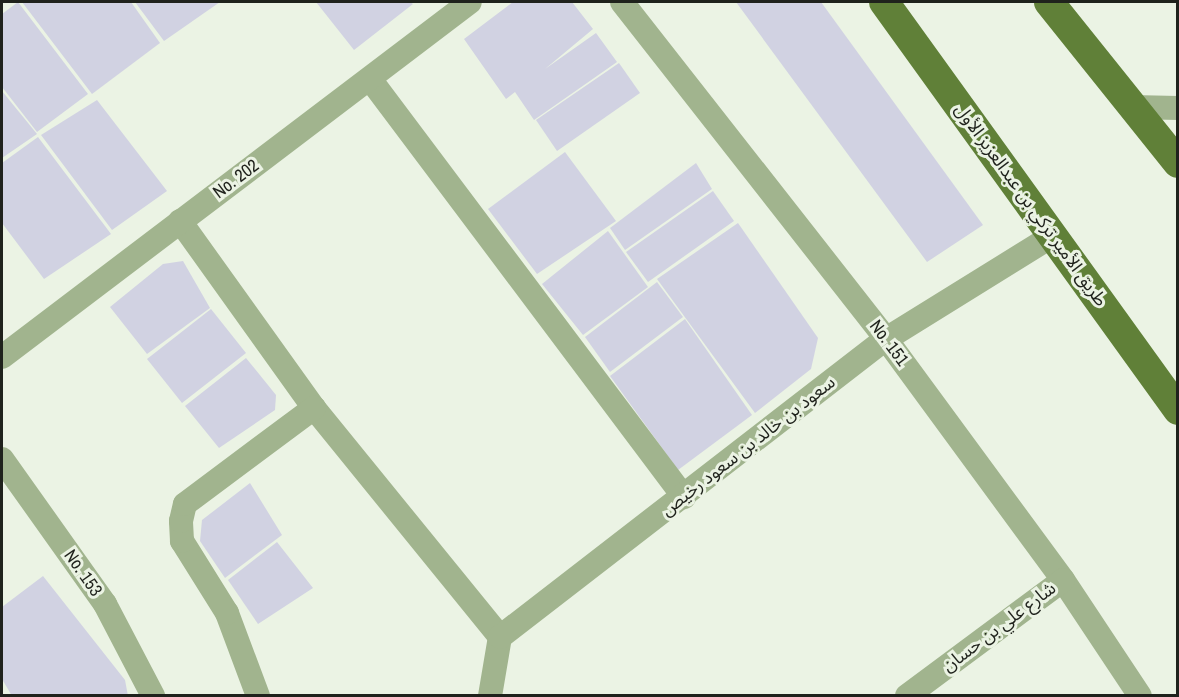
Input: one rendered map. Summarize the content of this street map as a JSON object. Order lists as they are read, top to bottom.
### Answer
{
  "streets": {
    "main road": ["طريق الأمير تركي بن عبدالعزيز الأول"],
    "street": [
      "No. 202",
      "No. 151",
      "سعود بن خالد بن سعود رخيص",
      "No. 153",
      "شارع علي بن حسان"
    ]
  },
  "crossings": [
    ["طريق الأمير تركي بن عبدالعزيز الأول", "سعود بن خالد بن سعود رخيص"],
    ["No. 151", "سعود بن خالد بن سعود رخيص"],
    ["No. 151", "شارع علي بن حسان"]
  ]
}
